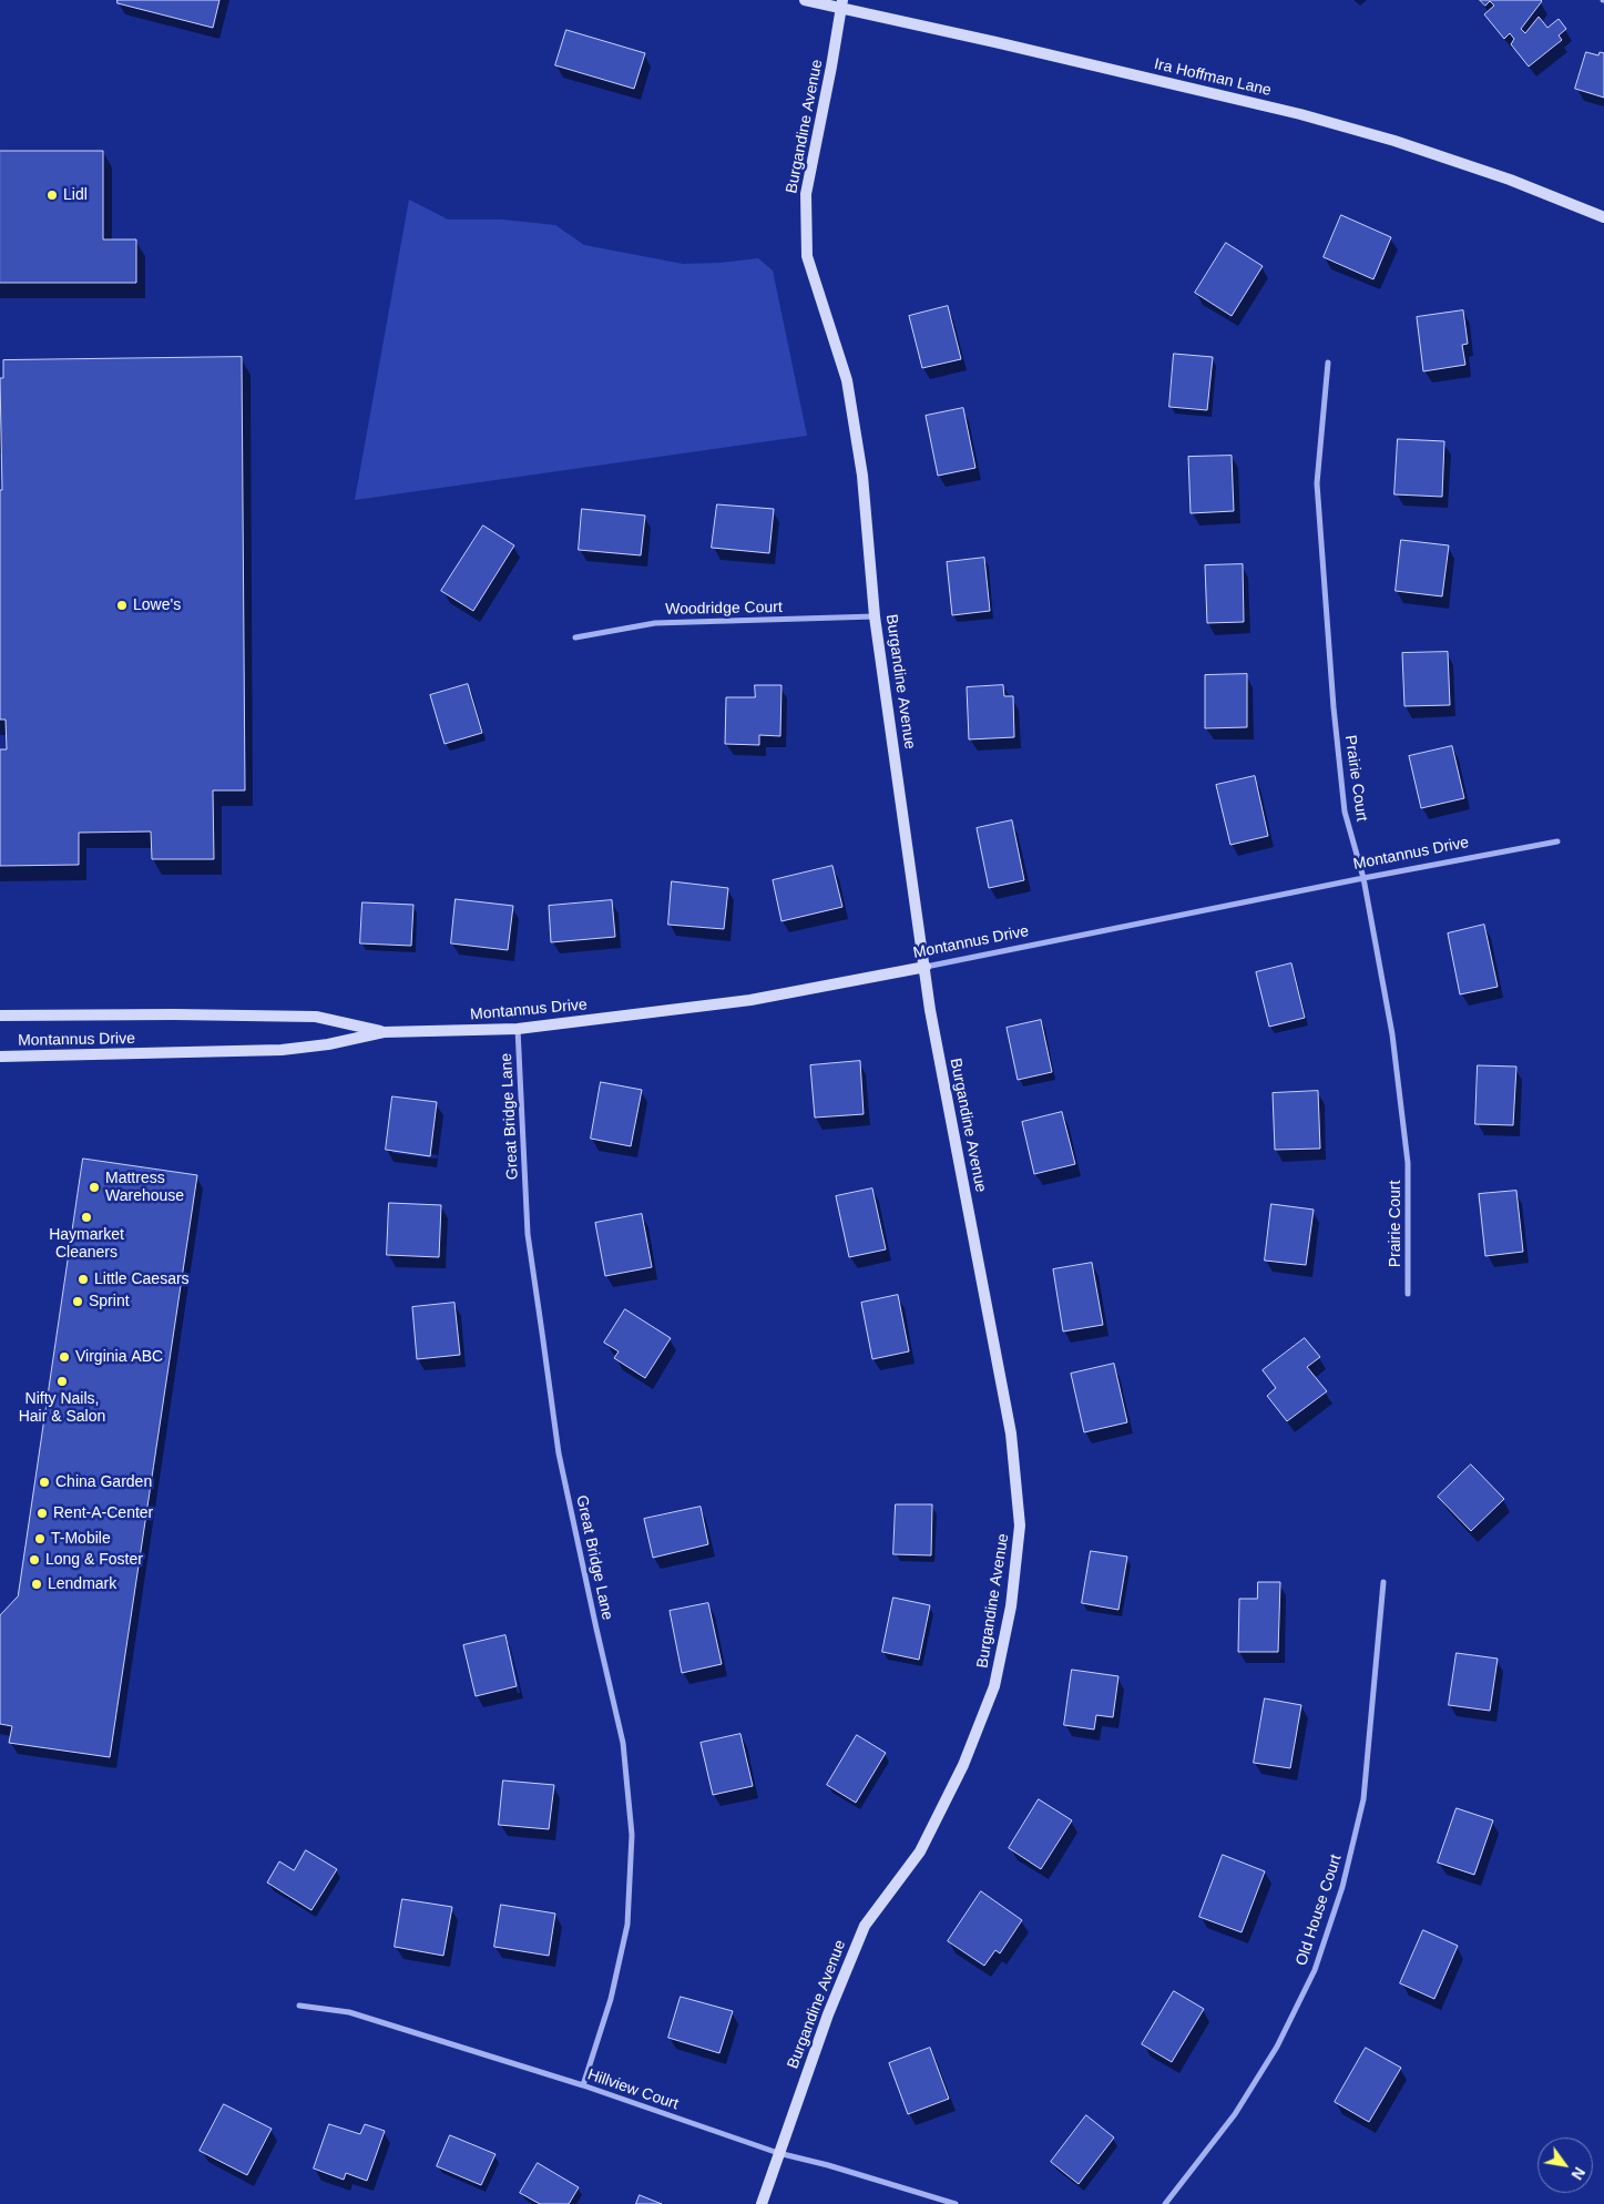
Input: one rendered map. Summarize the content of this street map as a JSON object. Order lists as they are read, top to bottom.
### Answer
{
  "streets": {
    "street": [
      "Ira Hoffman Lane",
      "Burgandine Avenue",
      "Woodridge Court",
      "Prairie Court",
      "Montannus Drive",
      "Great Bridge Lane",
      "Old House Court",
      "Hillview Court"
    ]
  },
  "crossings": [
    ["Ira Hoffman Lane", "Burgandine Avenue"],
    ["Burgandine Avenue", "Woodridge Court"],
    ["Burgandine Avenue", "Montannus Drive"],
    ["Burgandine Avenue", "Hillview Court"],
    ["Prairie Court", "Montannus Drive"],
    ["Montannus Drive", "Great Bridge Lane"],
    ["Great Bridge Lane", "Hillview Court"]
  ],
  "places": [
    "Lidl",
    "Lowe's",
    "Mattress Warehouse",
    "Haymarket Cleaners",
    "Little Caesars",
    "Sprint",
    "Virginia ABC",
    "Nifty Nails, Hair & Salon",
    "China Garden",
    "Rent-A-Center",
    "T-Mobile",
    "Long & Foster",
    "Lendmark"
  ],
  "north": "bottom right"
}
